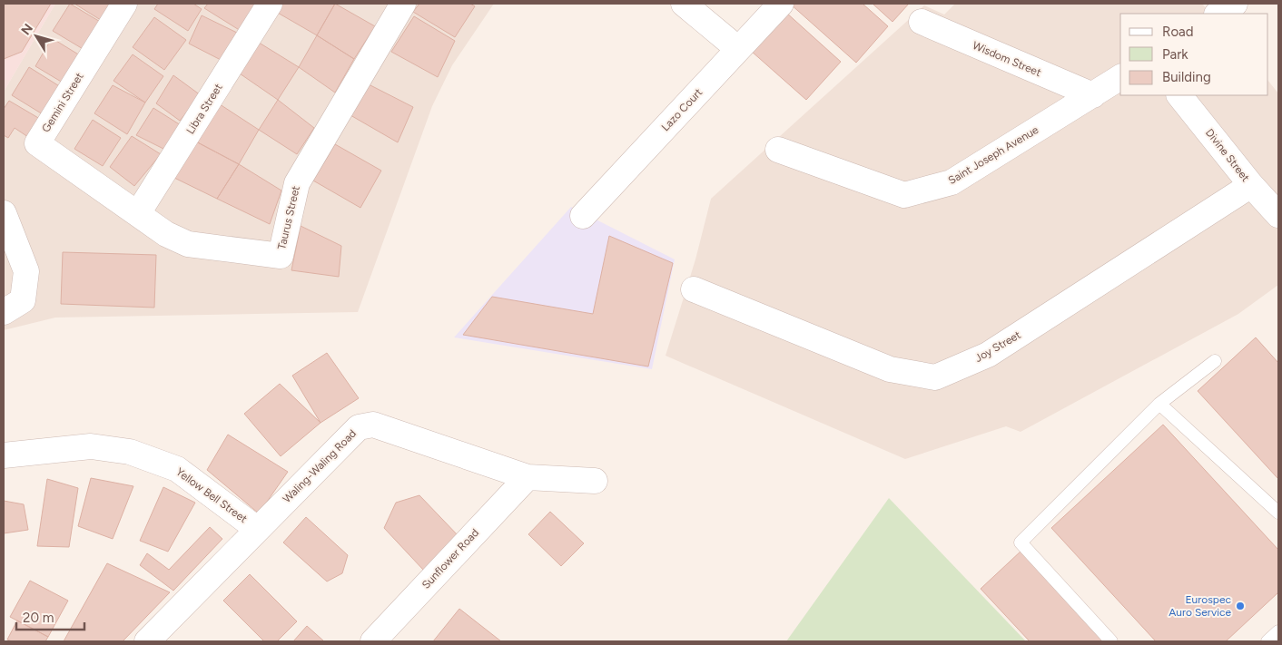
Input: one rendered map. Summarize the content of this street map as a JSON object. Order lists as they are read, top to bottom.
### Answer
{
  "streets": {
    "street": [
      "Wisdom Street",
      "Gemini Street",
      "Libra Street",
      "Lazo Court",
      "Saint Joseph Avenue",
      "Divine Street",
      "Taurus Street",
      "Joy Street",
      "Waling-Waling Road",
      "Yellow Bell Street",
      "Sunflower Road"
    ]
  },
  "crossings": [
    ["Wisdom Street", "Saint Joseph Avenue"],
    ["Gemini Street", "Libra Street"],
    ["Gemini Street", "Taurus Street"],
    ["Libra Street", "Taurus Street"],
    ["Divine Street", "Joy Street"],
    ["Waling-Waling Road", "Yellow Bell Street"],
    ["Waling-Waling Road", "Sunflower Road"]
  ],
  "places": ["Eurospec Auro Service"],
  "legend": ["Road", "Park", "Building"],
  "scale_bar": "20 m",
  "north": "top left"
}
